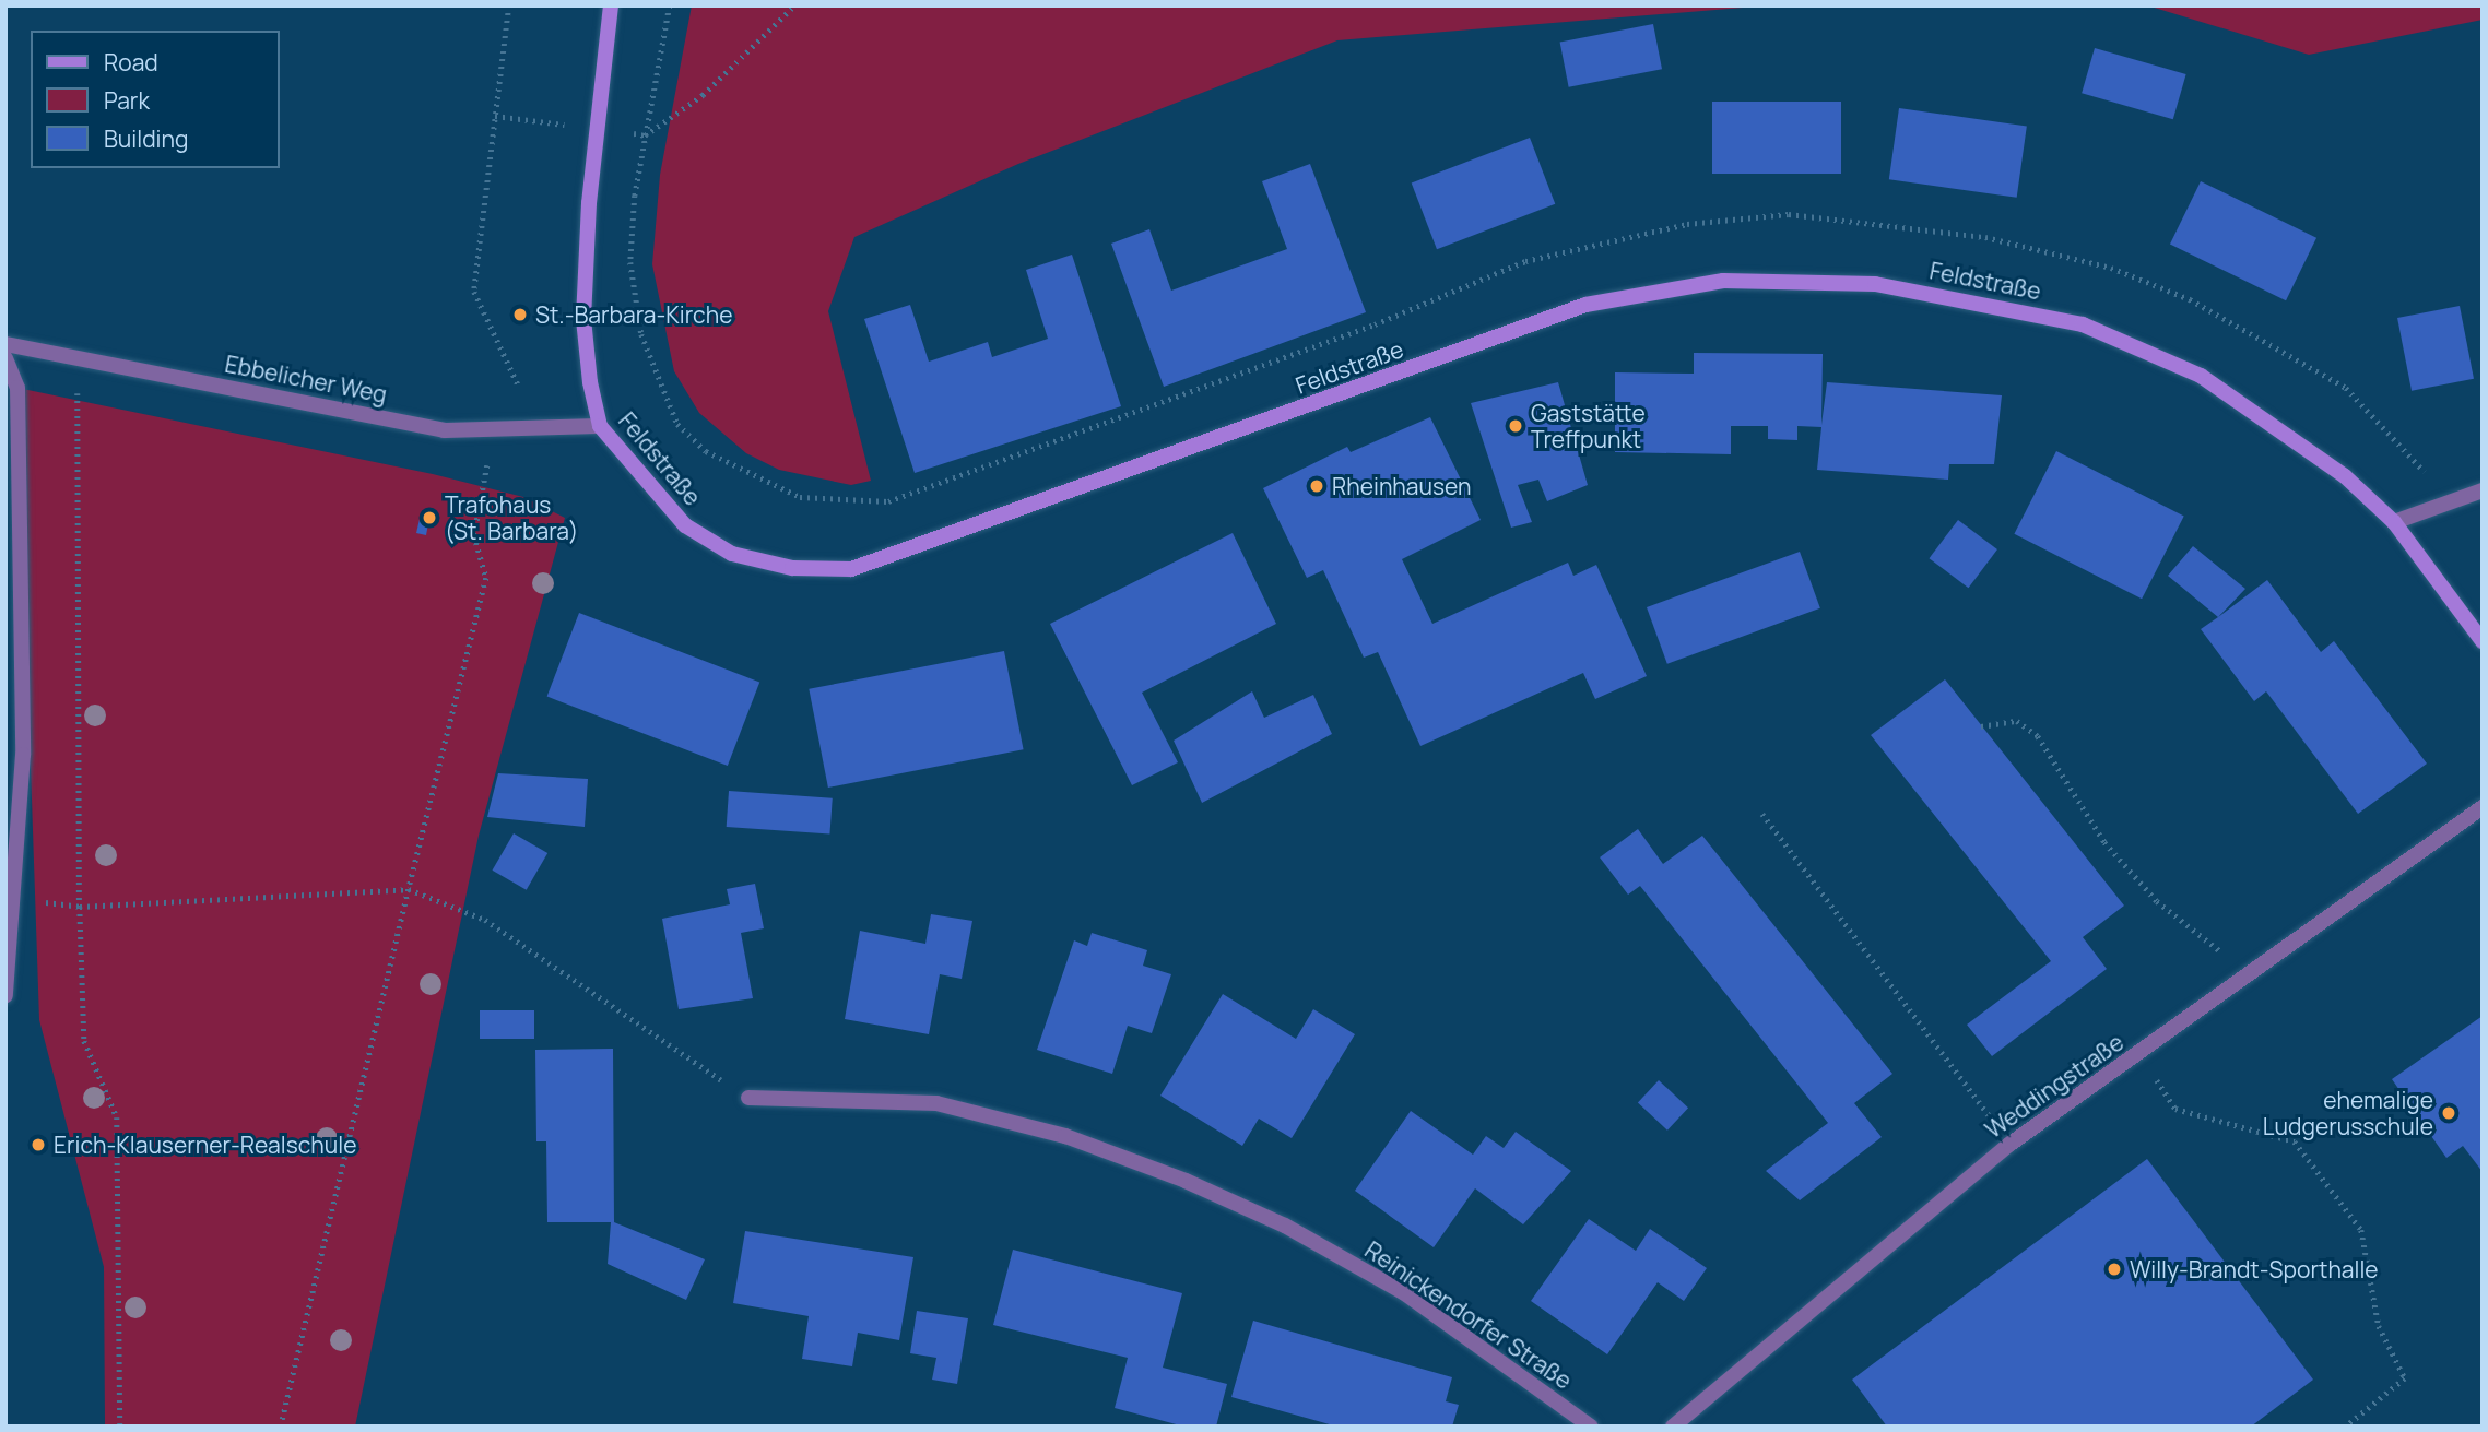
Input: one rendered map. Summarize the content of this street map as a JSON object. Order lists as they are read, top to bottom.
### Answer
{
  "streets": {
    "main road": ["Feldstraße"],
    "street": ["Ebbelicher Weg", "Weddingstraße", "Reinickendorfer Straße"]
  },
  "crossings": [
    ["Feldstraße", "Ebbelicher Weg"]
  ],
  "places": [
    "St.-Barbara-Kirche",
    "Gaststätte Treffpunkt",
    "Rheinhausen",
    "Trafohaus (St. Barbara)",
    "ehemalige Ludgerusschule",
    "Erich-Klauserner-Realschule",
    "Willy-Brandt-Sporthalle"
  ],
  "legend": ["Road", "Park", "Building"]
}
